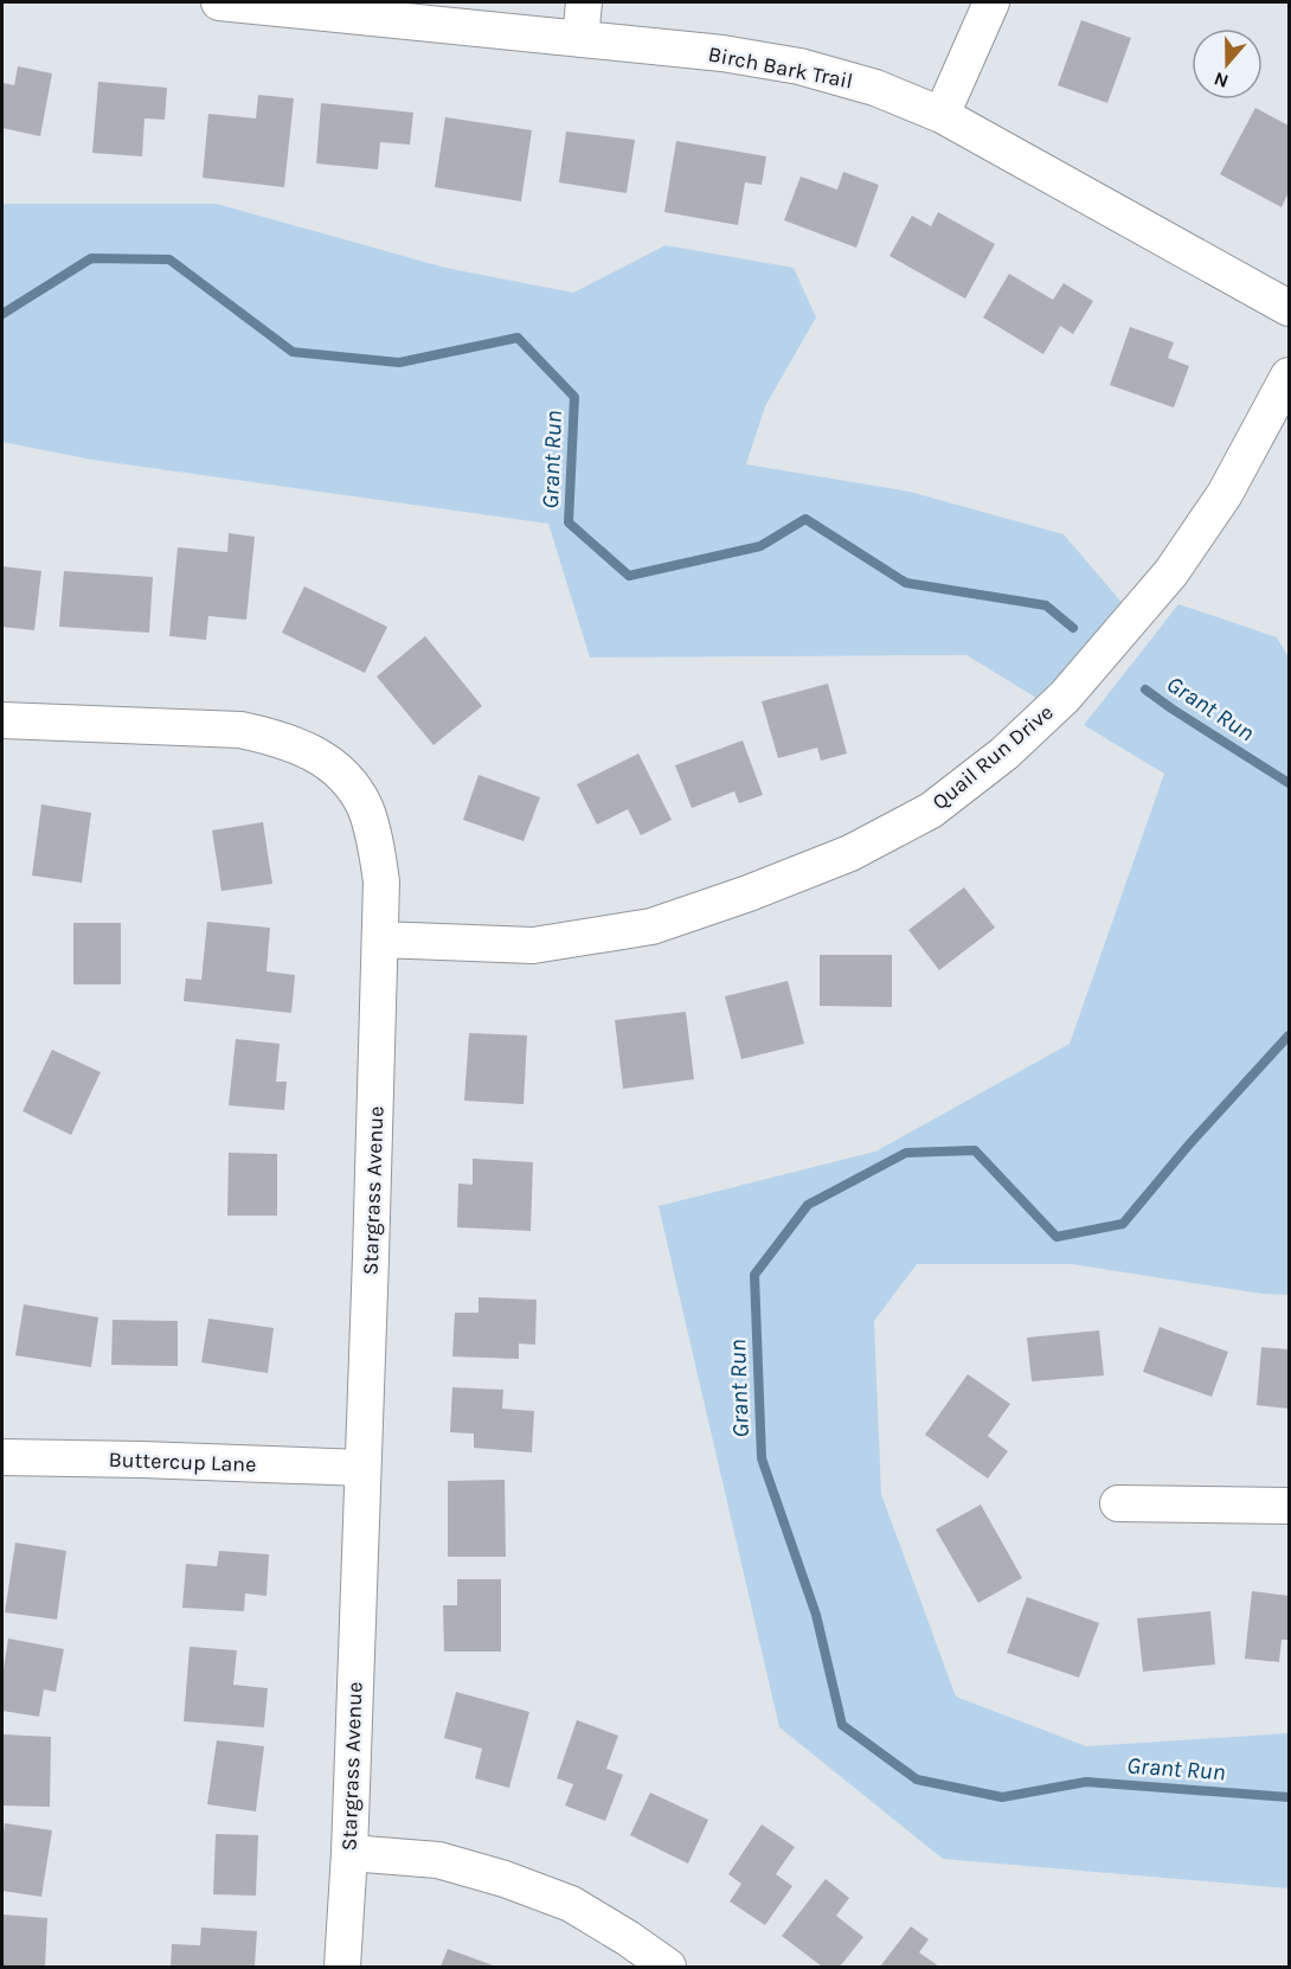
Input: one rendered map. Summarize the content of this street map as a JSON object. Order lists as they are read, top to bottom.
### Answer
{
  "streets": {
    "street": [
      "Birch Bark Trail",
      "Quail Run Drive",
      "Stargrass Avenue",
      "Buttercup Lane"
    ]
  },
  "crossings": [
    ["Quail Run Drive", "Stargrass Avenue"],
    ["Stargrass Avenue", "Buttercup Lane"]
  ],
  "water": ["Grant Run"],
  "north": "bottom"
}
